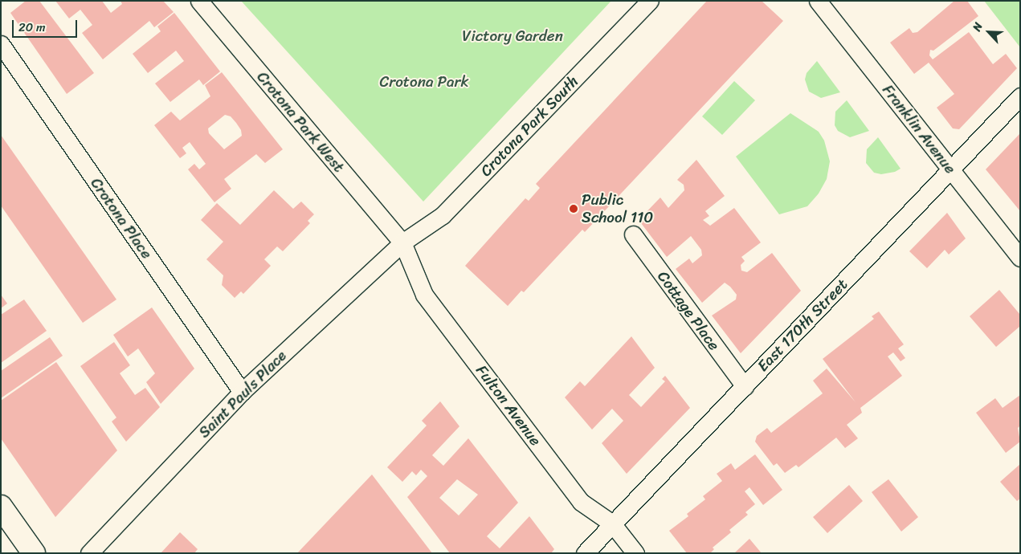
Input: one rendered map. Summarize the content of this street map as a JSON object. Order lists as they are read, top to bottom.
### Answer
{
  "streets": {
    "street": [
      "Crotona Park West",
      "Crotona Park South",
      "Franklin Avenue",
      "Crotona Place",
      "Cottage Place",
      "East 170th Street",
      "Saint Pauls Place",
      "Fulton Avenue"
    ]
  },
  "crossings": [
    ["Crotona Park West", "Crotona Park South"],
    ["Crotona Park West", "Saint Pauls Place"],
    ["Crotona Park West", "Fulton Avenue"],
    ["Crotona Park South", "Saint Pauls Place"],
    ["Crotona Park South", "Fulton Avenue"],
    ["Franklin Avenue", "East 170th Street"],
    ["Crotona Place", "Saint Pauls Place"],
    ["Cottage Place", "East 170th Street"],
    ["East 170th Street", "Fulton Avenue"],
    ["Saint Pauls Place", "Fulton Avenue"]
  ],
  "parks": ["Victory Garden", "Crotona Park"],
  "places": ["Public School 110"],
  "scale_bar": "20 m",
  "north": "top left"
}
